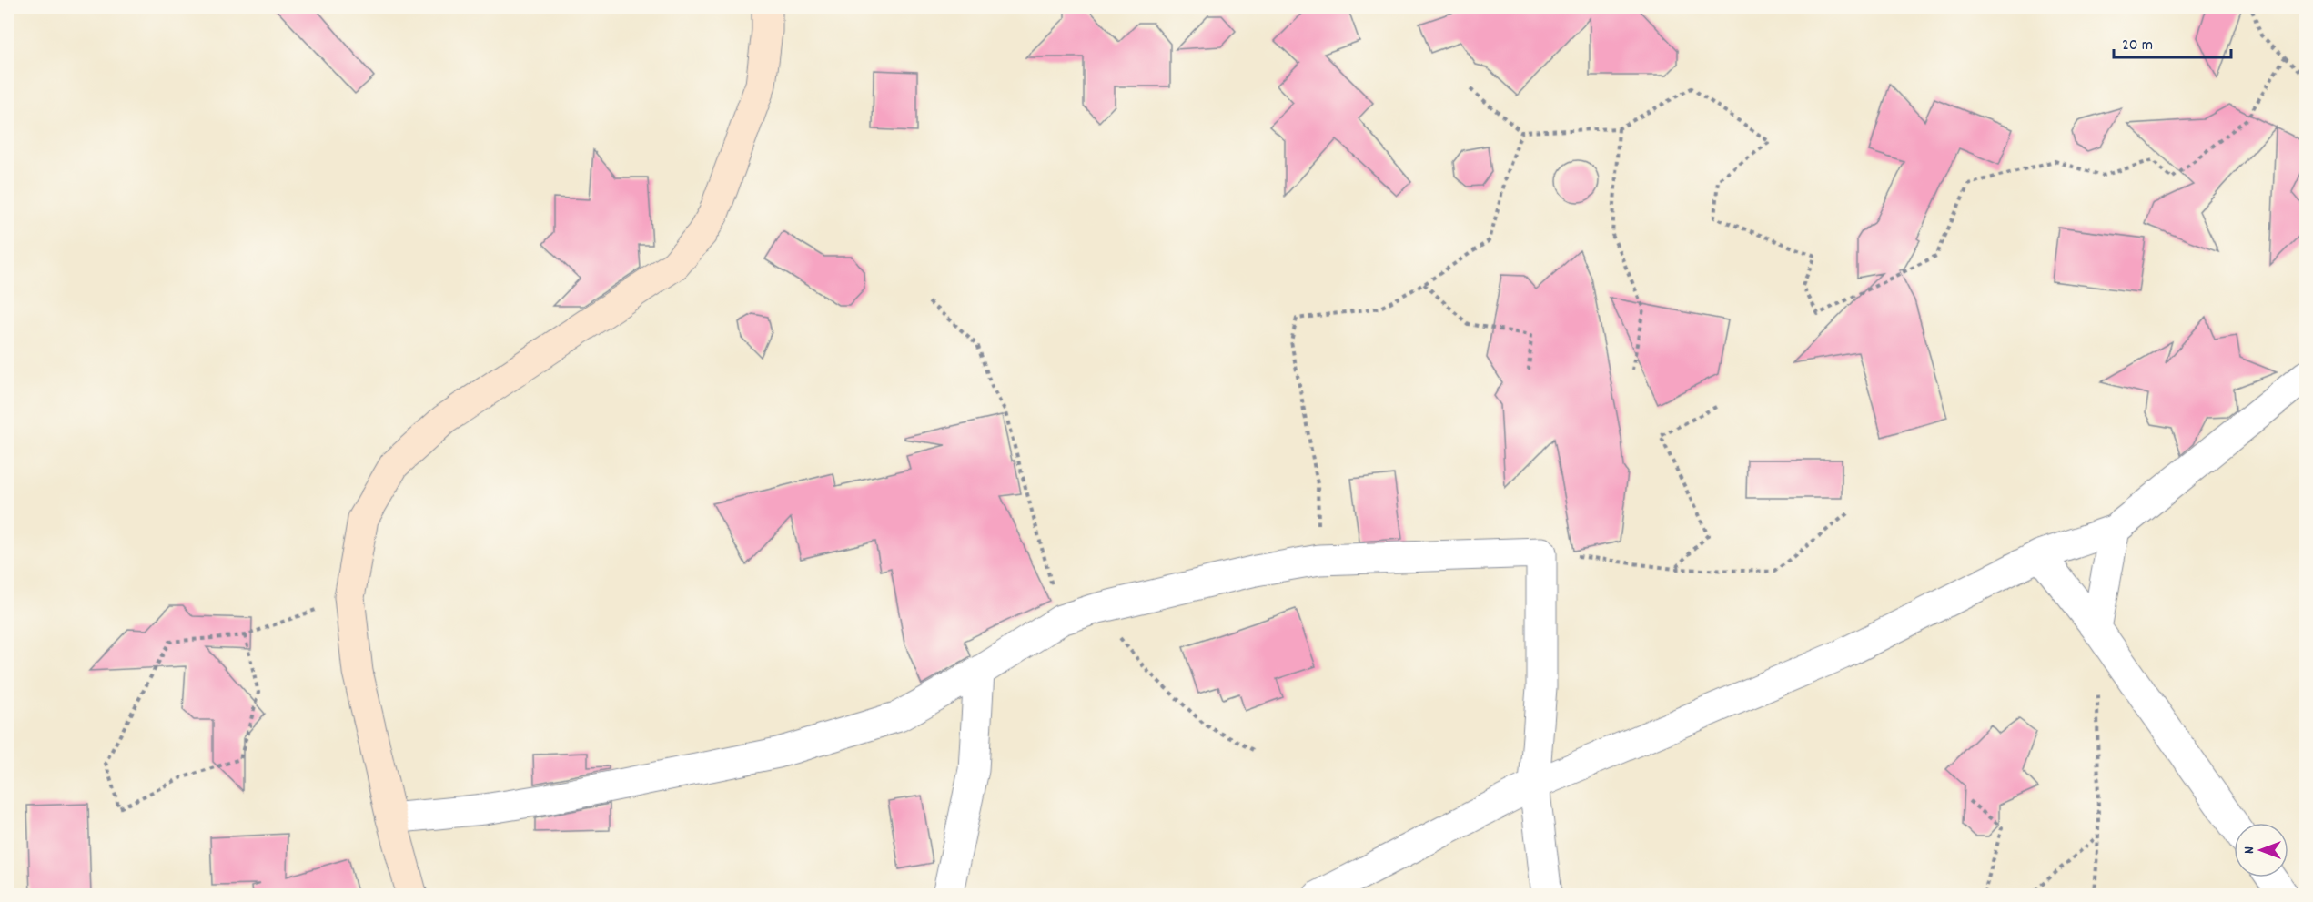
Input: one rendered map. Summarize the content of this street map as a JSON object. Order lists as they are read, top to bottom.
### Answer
{
  "scale_bar": "20 m",
  "north": "left"
}
